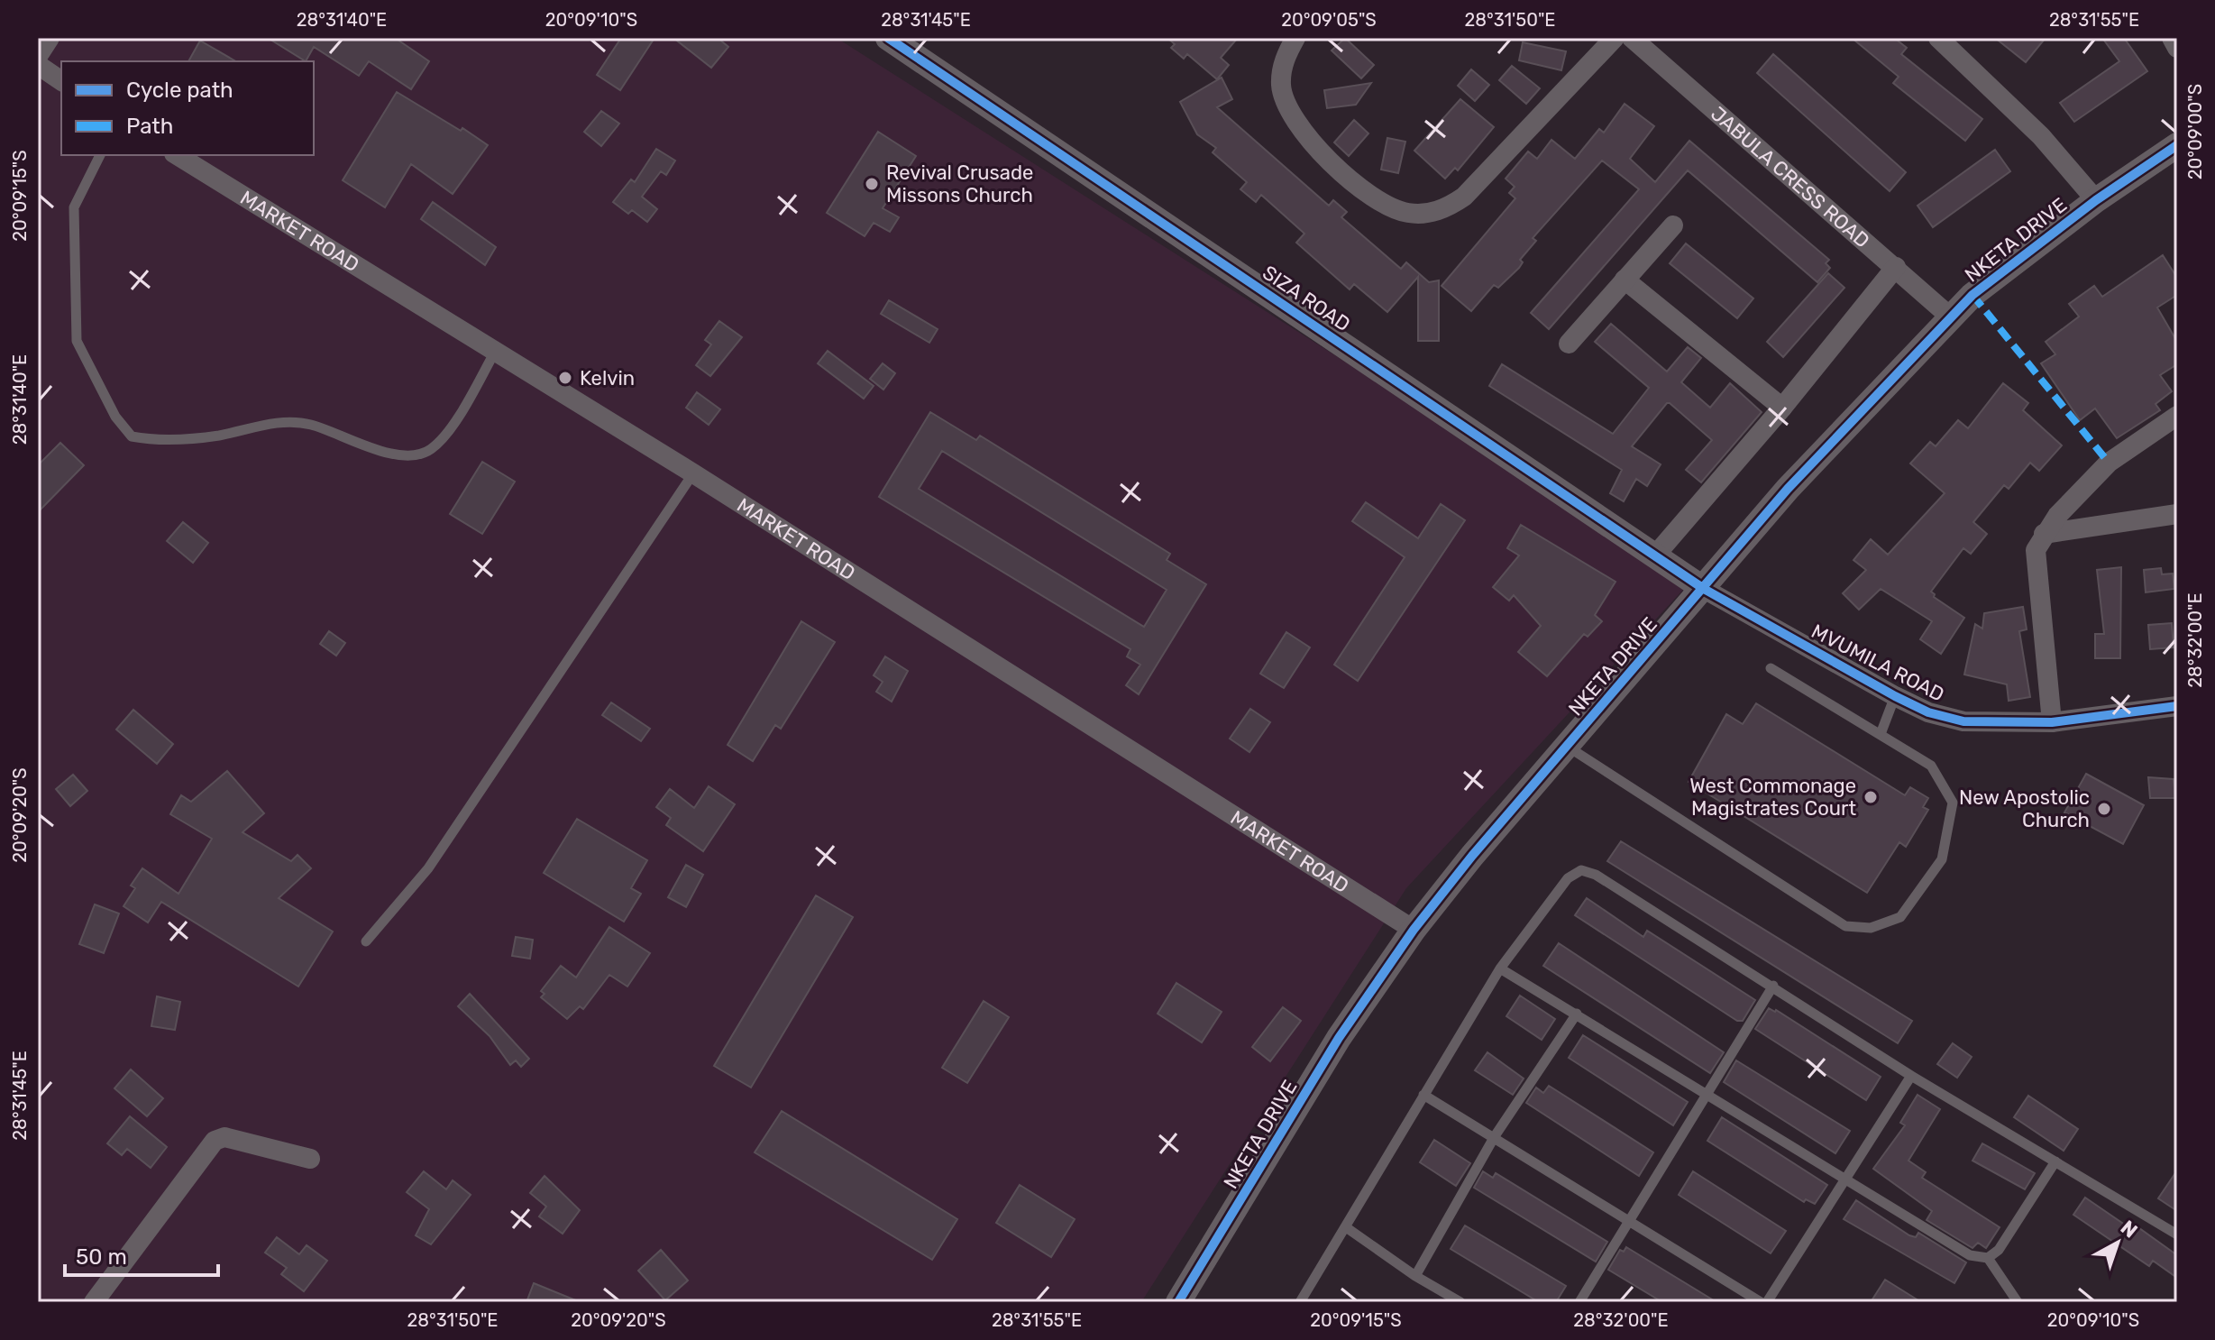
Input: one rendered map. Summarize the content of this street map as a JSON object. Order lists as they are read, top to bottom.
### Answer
{
  "streets": {
    "street": [
      "JABULA CRESS ROAD",
      "MARKET ROAD",
      "NKETA DRIVE",
      "SIZA ROAD",
      "MVUMILA ROAD"
    ]
  },
  "crossings": [
    ["JABULA CRESS ROAD", "NKETA DRIVE"],
    ["MARKET ROAD", "NKETA DRIVE"],
    ["NKETA DRIVE", "SIZA ROAD"],
    ["NKETA DRIVE", "MVUMILA ROAD"],
    ["SIZA ROAD", "MVUMILA ROAD"]
  ],
  "places": [
    "Revival Crusade Missons Church",
    "Kelvin",
    "West Commonage Magistrates Court",
    "New Apostolic Church"
  ],
  "legend": ["Cycle path", "Path"],
  "scale_bar": "50 m",
  "north": "top right",
  "coordinates": [
    "28°31'40\"E",
    "20°09'10\"S",
    "28°31'45\"E",
    "20°09'05\"S",
    "28°31'50\"E",
    "28°31'55\"E",
    "20°09'00\"S",
    "20°09'15\"S",
    "28°32'00\"E",
    "20°09'20\"S"
  ]
}
